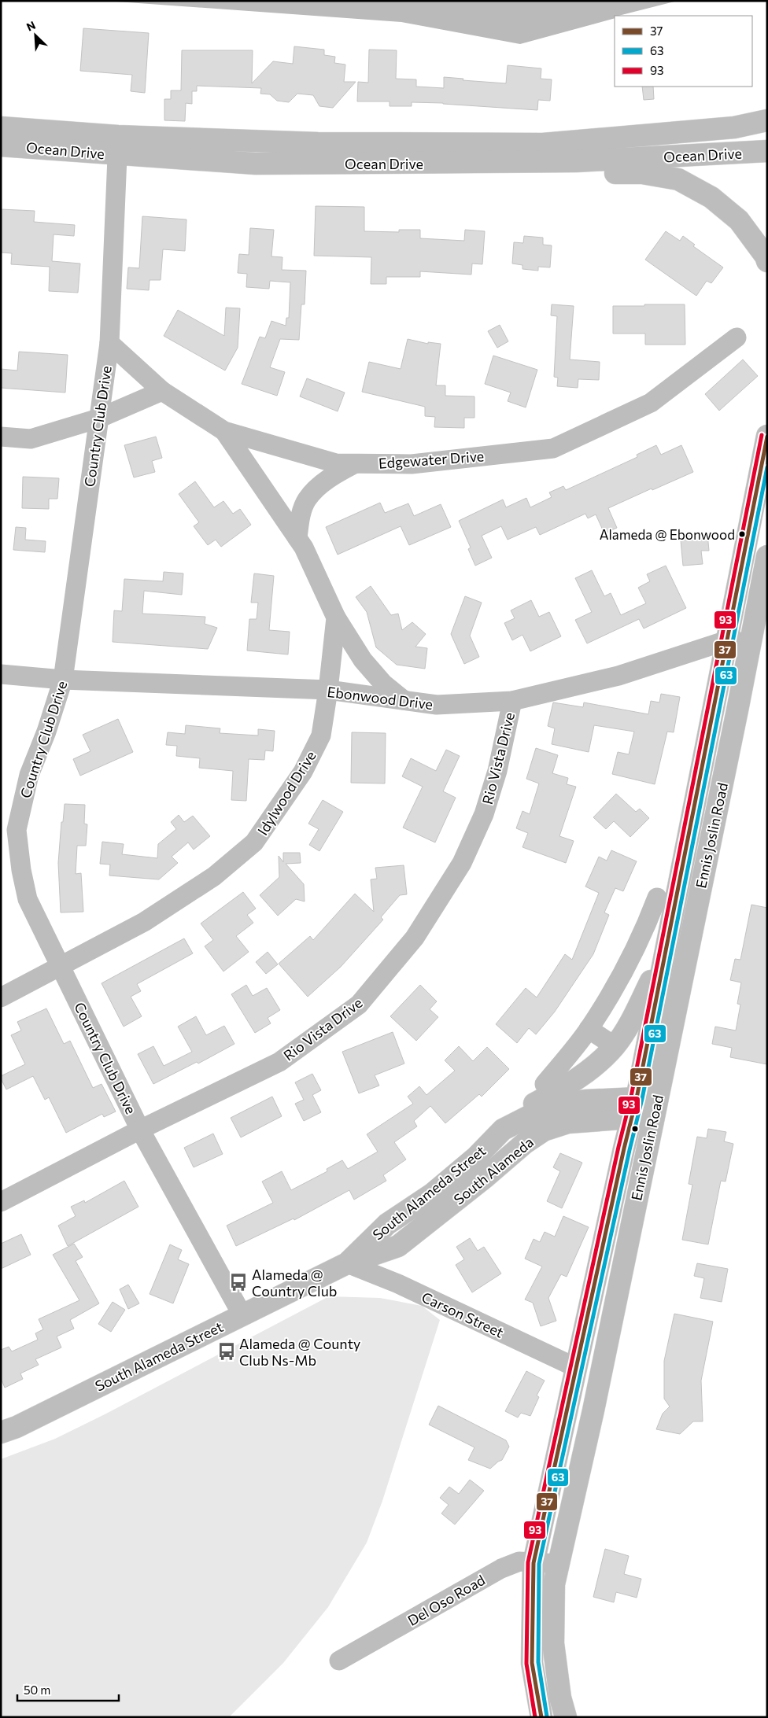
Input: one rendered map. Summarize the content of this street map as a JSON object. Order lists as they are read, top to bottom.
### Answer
{
  "streets": {
    "main road": [
      "Ocean Drive",
      "Ennis Joslin Road",
      "South Alameda",
      "South Alameda Street"
    ],
    "street": [
      "Country Club Drive",
      "Edgewater Drive",
      "Ebonwood Drive",
      "Rio Vista Drive",
      "Idylwood Drive",
      "Carson Street",
      "Del Oso Road"
    ]
  },
  "crossings": [
    ["Ocean Drive", "Country Club Drive"],
    ["Country Club Drive", "Edgewater Drive"],
    ["Country Club Drive", "Ebonwood Drive"],
    ["Country Club Drive", "Rio Vista Drive"],
    ["Country Club Drive", "Idylwood Drive"],
    ["Country Club Drive", "South Alameda Street"],
    ["Ebonwood Drive", "Rio Vista Drive"],
    ["Ebonwood Drive", "Idylwood Drive"],
    ["Ebonwood Drive", "Ennis Joslin Road"],
    ["Ennis Joslin Road", "South Alameda"],
    ["Ennis Joslin Road", "South Alameda Street"],
    ["Ennis Joslin Road", "Carson Street"],
    ["Ennis Joslin Road", "Del Oso Road"],
    ["South Alameda", "South Alameda Street"],
    ["South Alameda", "Carson Street"],
    ["South Alameda Street", "Carson Street"]
  ],
  "places": {
    "other": ["Alameda @ Ebonwood"],
    "bus stop": ["Alameda @ Country Club", "Alameda @ County Club Ns-Mb"]
  },
  "lines": ["transit line 93", "transit line 37", "transit line 63"],
  "legend": ["37", "63", "93"],
  "scale_bar": "50 m",
  "north": "top left"
}
